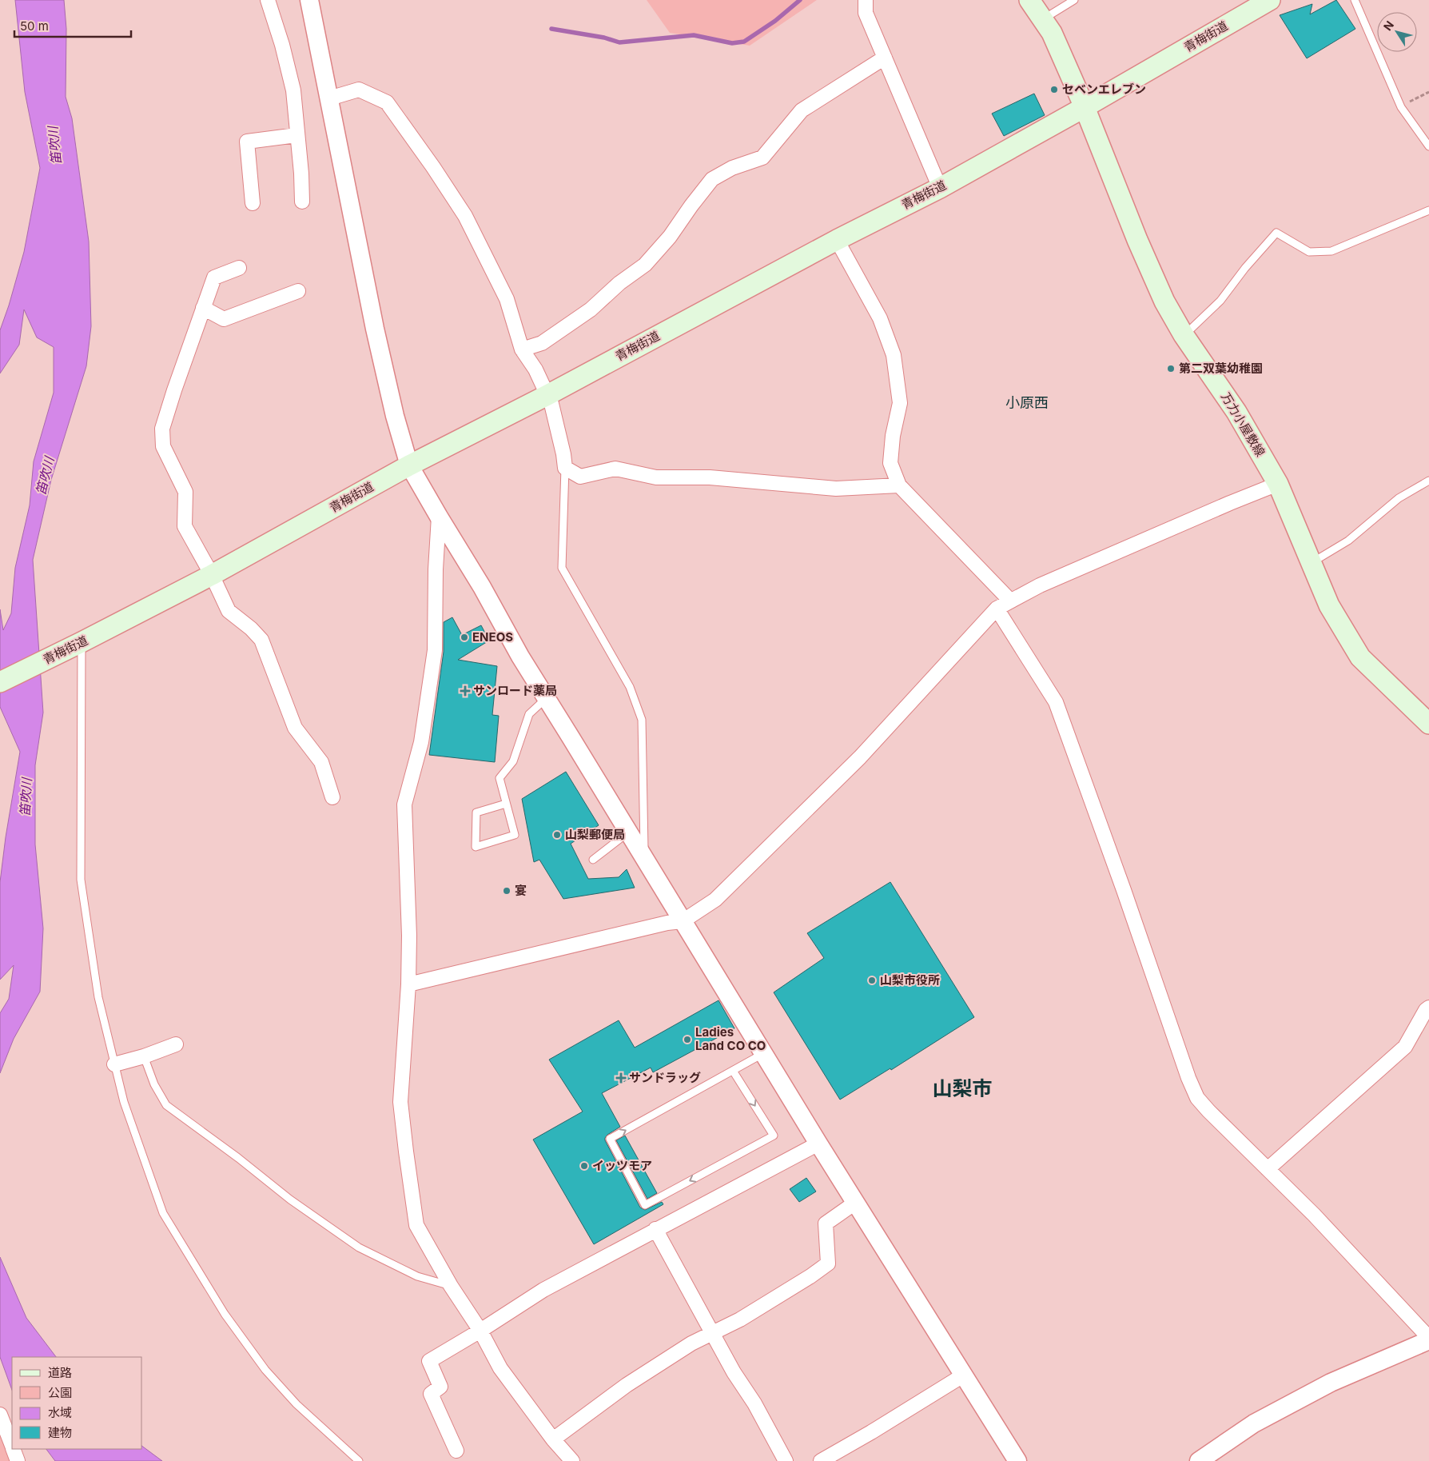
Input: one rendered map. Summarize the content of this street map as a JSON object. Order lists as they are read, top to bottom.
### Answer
{
  "streets": {
    "main road": ["青梅街道", "万力小屋敷線"]
  },
  "crossings": [
    ["青梅街道", "万力小屋敷線"]
  ],
  "districts": ["小原西", "山梨市"],
  "water": ["笛吹川"],
  "places": {
    "other": [
      "セベンエレブン",
      "第二双葉幼稚園",
      "ENEOS",
      "山梨郵便局",
      "宴",
      "山梨市役所",
      "Ladies Land CO CO",
      "イッツモア"
    ],
    "health": ["サンロード薬局", "サンドラッグ"]
  },
  "legend": [
    "道路",
    "公園",
    "水域",
    "建物"
  ],
  "scale_bar": "50 m",
  "north": "top left"
}
